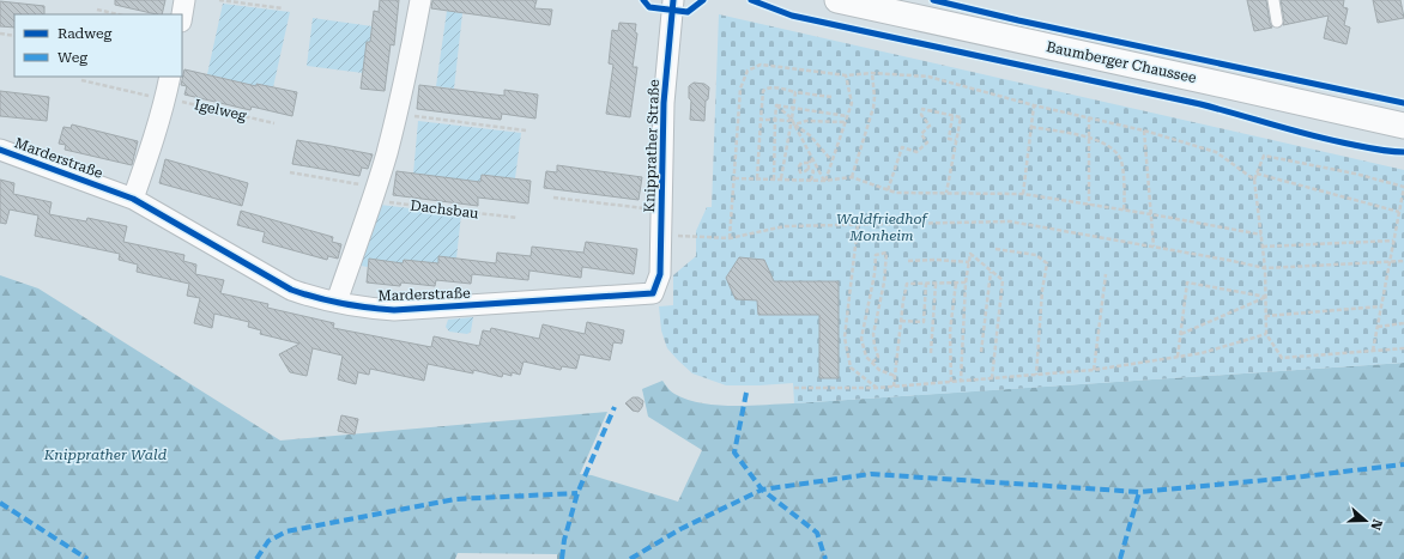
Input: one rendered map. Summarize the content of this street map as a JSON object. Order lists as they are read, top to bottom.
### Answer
{
  "streets": {
    "street": ["Baumberger Chaussee", "Knipprather Straße", "Marderstraße"],
    "path": ["Igelweg", "Dachsbau"]
  },
  "crossings": [
    ["Knipprather Straße", "Marderstraße"]
  ],
  "parks": ["Waldfriedhof Monheim", "Knipprather Wald"],
  "legend": ["Radweg", "Weg"],
  "north": "right"
}
